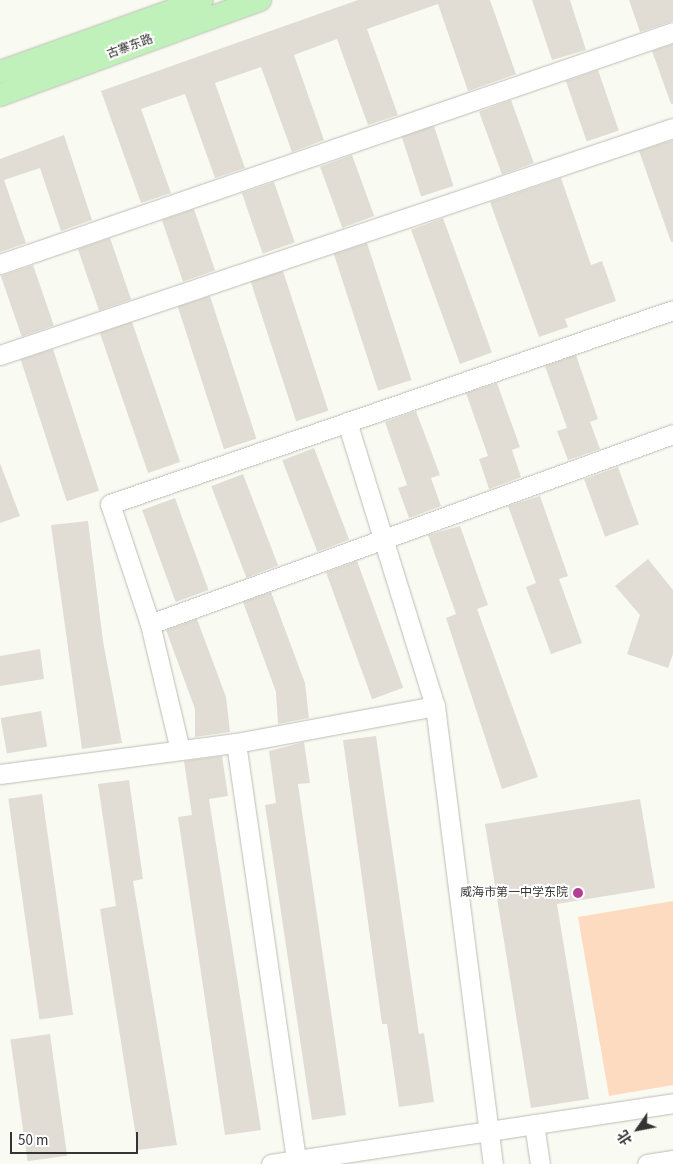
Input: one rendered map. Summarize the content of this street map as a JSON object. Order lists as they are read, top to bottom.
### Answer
{
  "streets": {
    "main road": ["古寨东路"]
  },
  "places": ["威海市第一中学东院"],
  "scale_bar": "50 m",
  "north": "bottom left"
}
